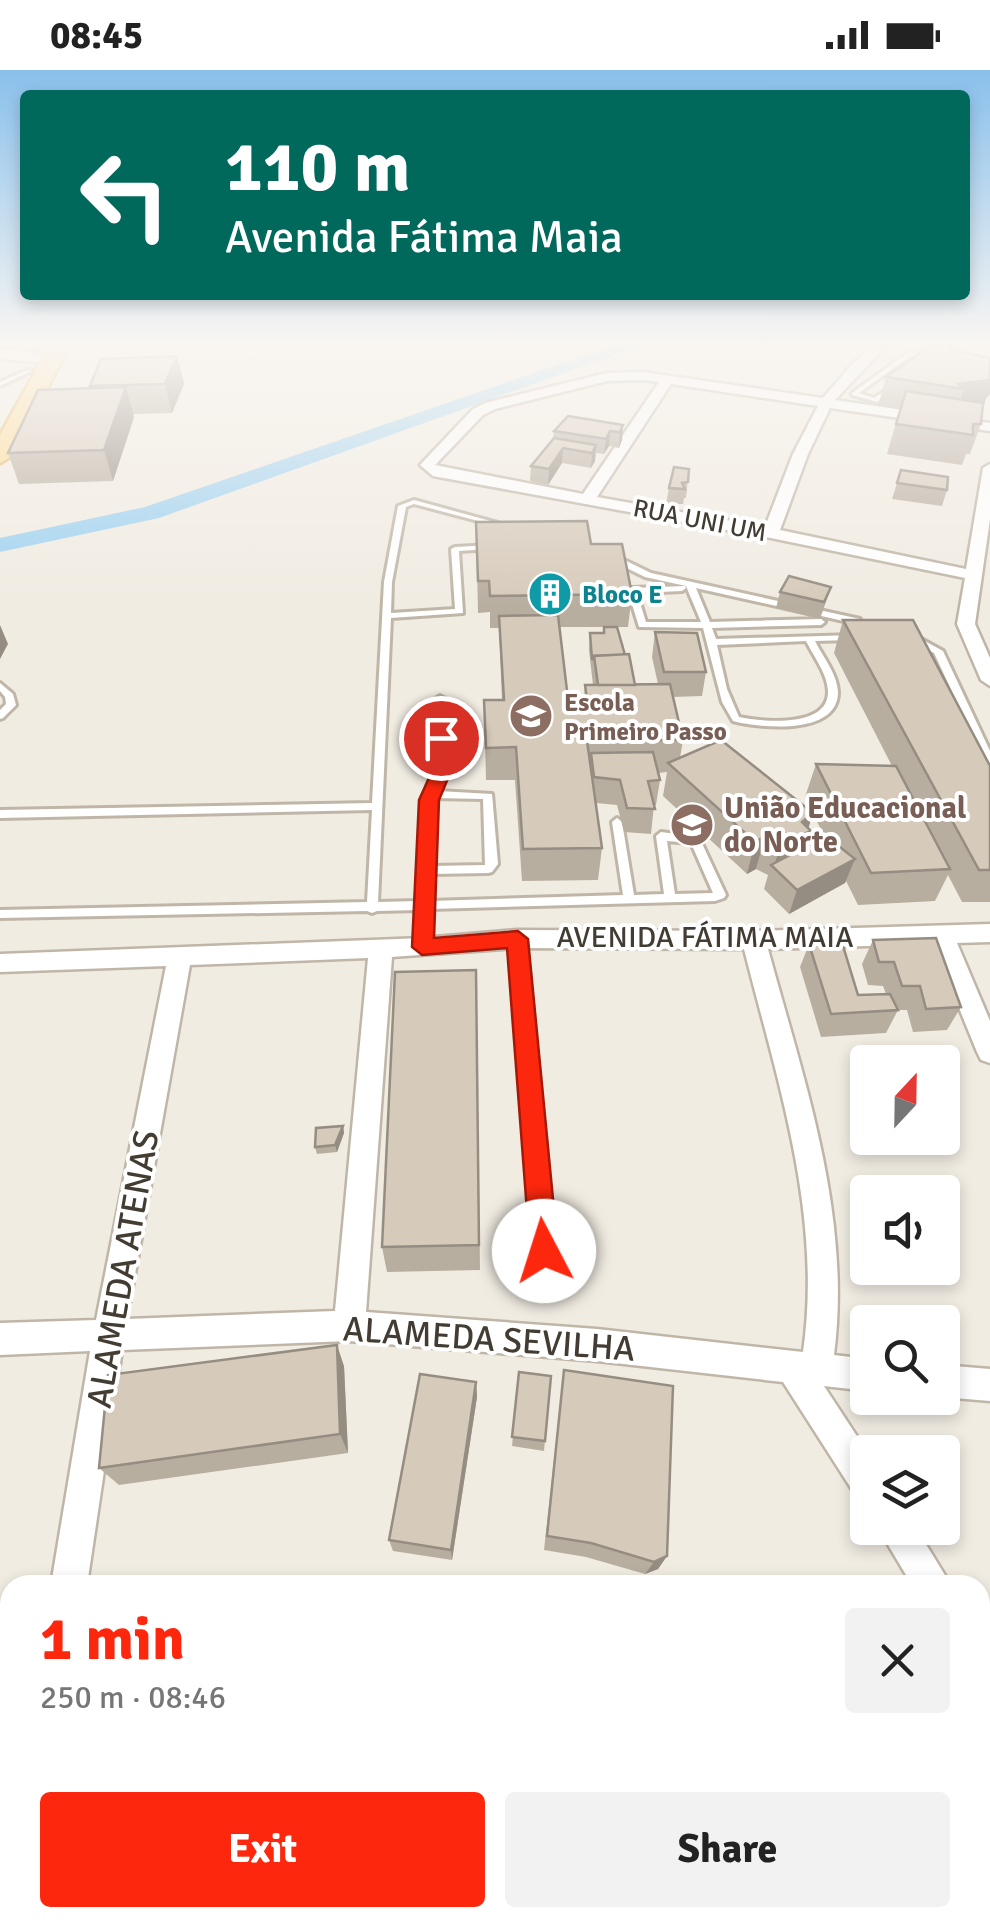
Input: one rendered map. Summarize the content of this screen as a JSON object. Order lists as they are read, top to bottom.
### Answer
{
  "streets": {
    "street": [
      "RUA UNI UM",
      "AVENIDA FÁTIMA MAIA",
      "ALAMEDA ATENAS",
      "ALAMEDA SEVILHA"
    ]
  },
  "crossings": [
    ["AVENIDA FÁTIMA MAIA", "ALAMEDA ATENAS"],
    ["ALAMEDA ATENAS", "ALAMEDA SEVILHA"]
  ],
  "places": {
    "building": ["Bloco E"],
    "school or university": ["Escola Primeiro Passo", "União Educacional do Norte"]
  },
  "north": "top",
  "page": {
    "status": "08:45",
    "turn": ["110 m", "Avenida Fátima Maia"],
    "heading": ["1 min", "250 m · 08:46"],
    "buttons": ["Exit", "Share"]
  }
}
